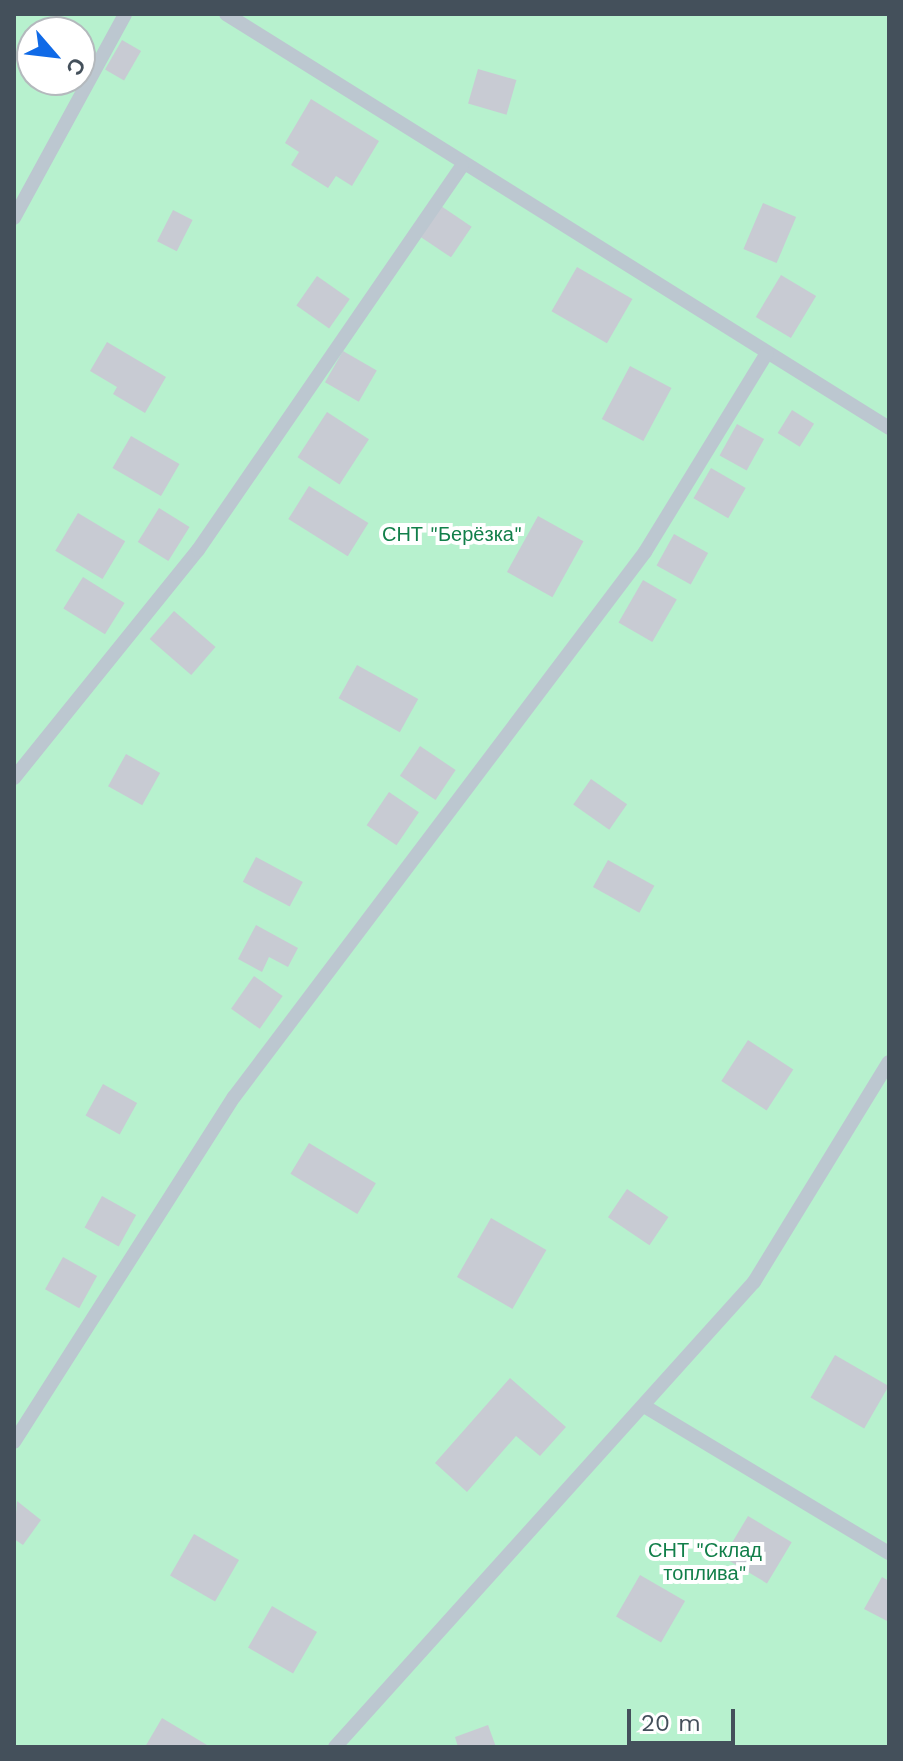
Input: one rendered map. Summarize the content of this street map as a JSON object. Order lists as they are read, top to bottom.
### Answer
{
  "parks": ["СНТ \"Берёзка\"", "СНТ \"Склад топлива\""],
  "scale_bar": "20 m",
  "north": "bottom right"
}
